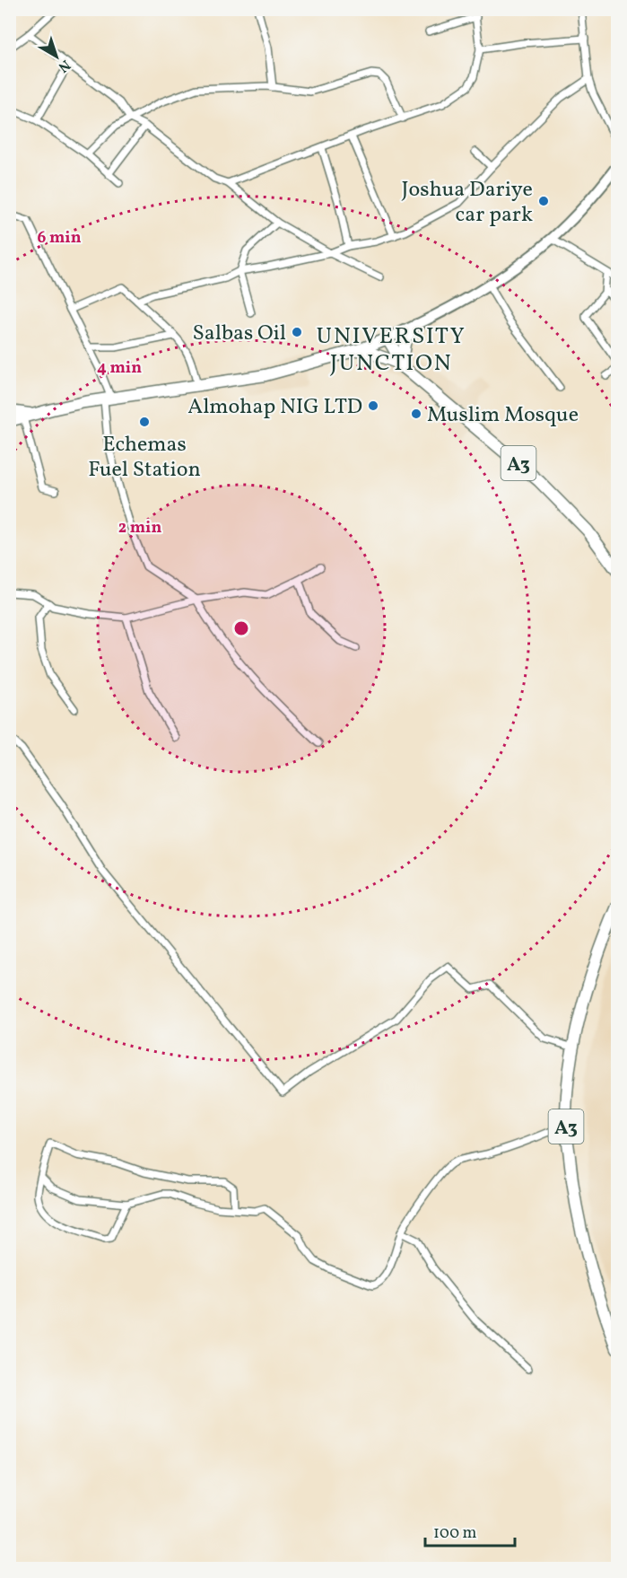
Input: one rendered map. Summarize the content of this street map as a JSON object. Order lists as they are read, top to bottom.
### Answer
{
  "streets": {
    "highway": ["A3"]
  },
  "districts": ["UNIVERSITY JUNCTION"],
  "places": [
    "Joshua Dariye car park",
    "Salbas Oil",
    "Almohap NIG LTD",
    "Muslim Mosque",
    "Echemas Fuel Station"
  ],
  "scale_bar": "100 m",
  "north": "bottom right",
  "rings": ["6 min", "4 min", "2 min"]
}
